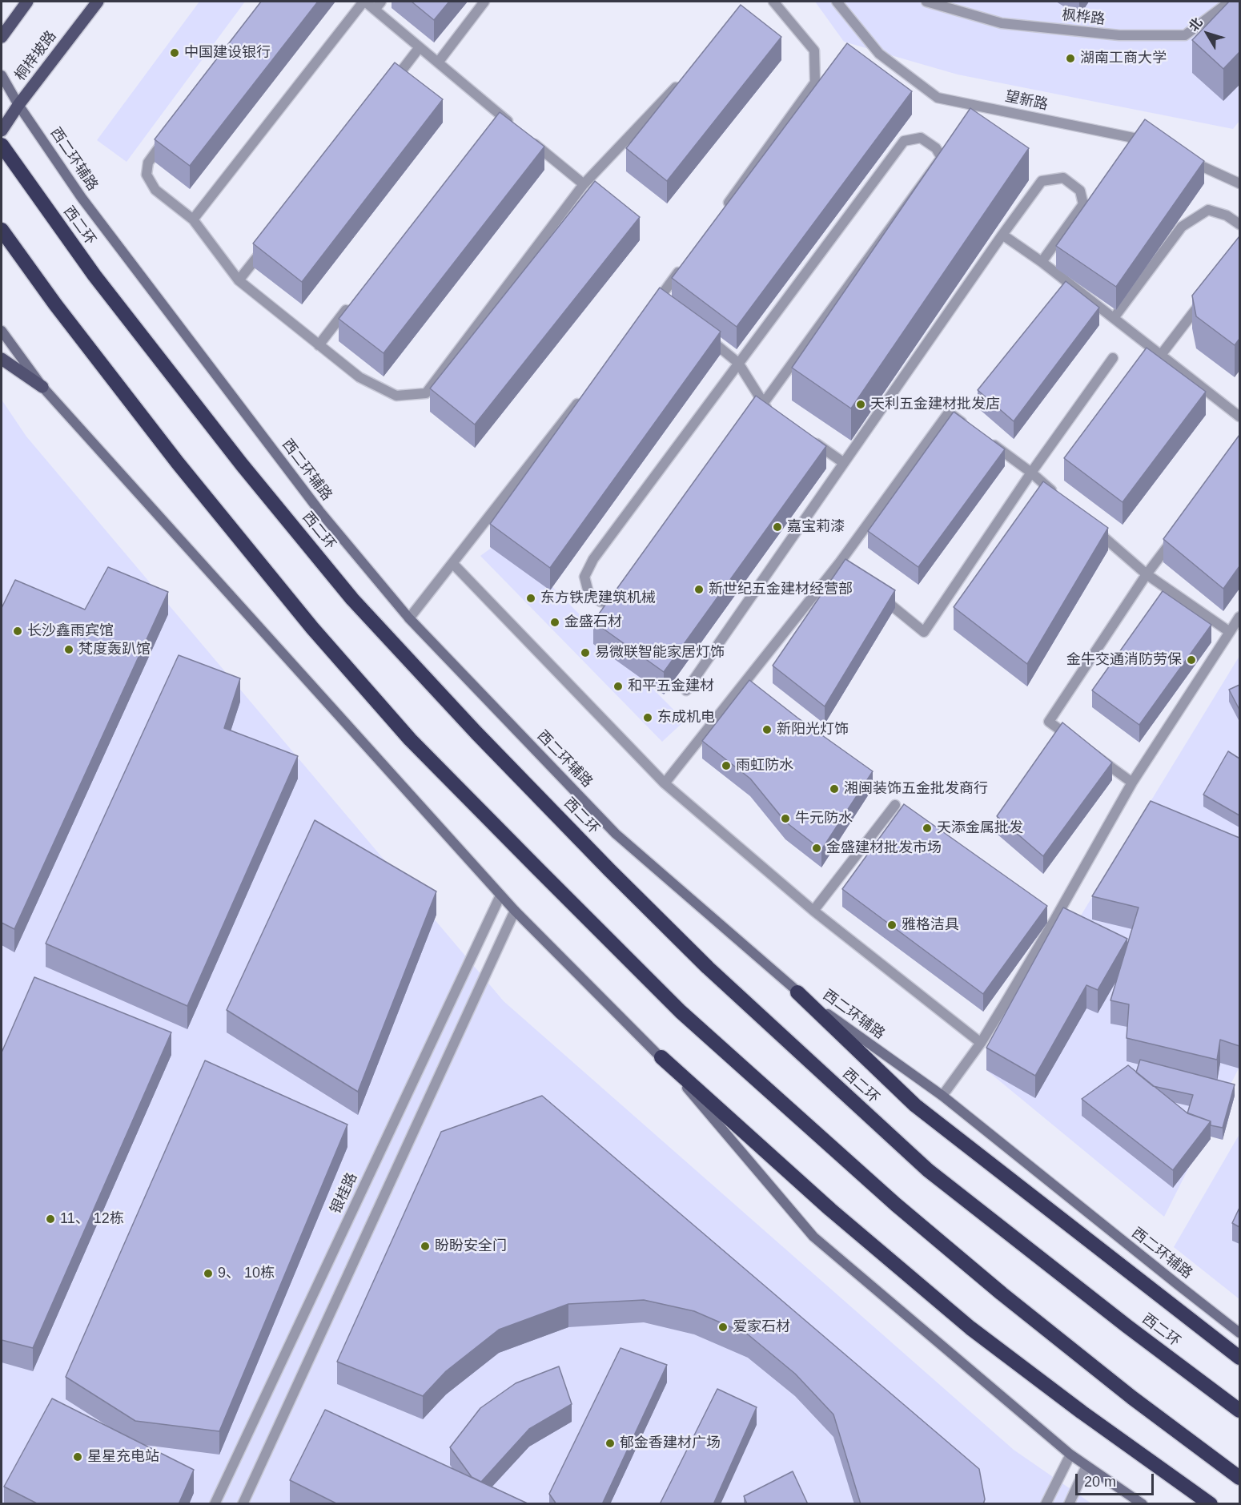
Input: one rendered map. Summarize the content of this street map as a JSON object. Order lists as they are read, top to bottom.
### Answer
{
  "streets": {
    "highway": ["西二环"],
    "main road": ["桐梓坡路"],
    "street": [
      "枫桦路",
      "望新路",
      "西二环辅路",
      "银桂路"
    ]
  },
  "crossings": [
    ["桐梓坡路", "西二环辅路"]
  ],
  "places": [
    "中国建设银行",
    "湖南工商大学",
    "天利五金建材批发店",
    "嘉宝莉漆",
    "新世纪五金建材经营部",
    "东方铁虎建筑机械",
    "金盛石材",
    "长沙鑫雨宾馆",
    "梵度轰趴馆",
    "易微联智能家居灯饰",
    "金牛交通消防劳保",
    "和平五金建材",
    "东成机电",
    "新阳光灯饰",
    "雨虹防水",
    "湘闽装饰五金批发商行",
    "牛元防水",
    "天添金属批发",
    "金盛建材批发市场",
    "雅格洁具",
    "11、 12栋",
    "盼盼安全门",
    "9、 10栋",
    "爱家石材",
    "郁金香建材广场",
    "星星充电站"
  ],
  "scale_bar": "20 m",
  "north": "top left"
}
